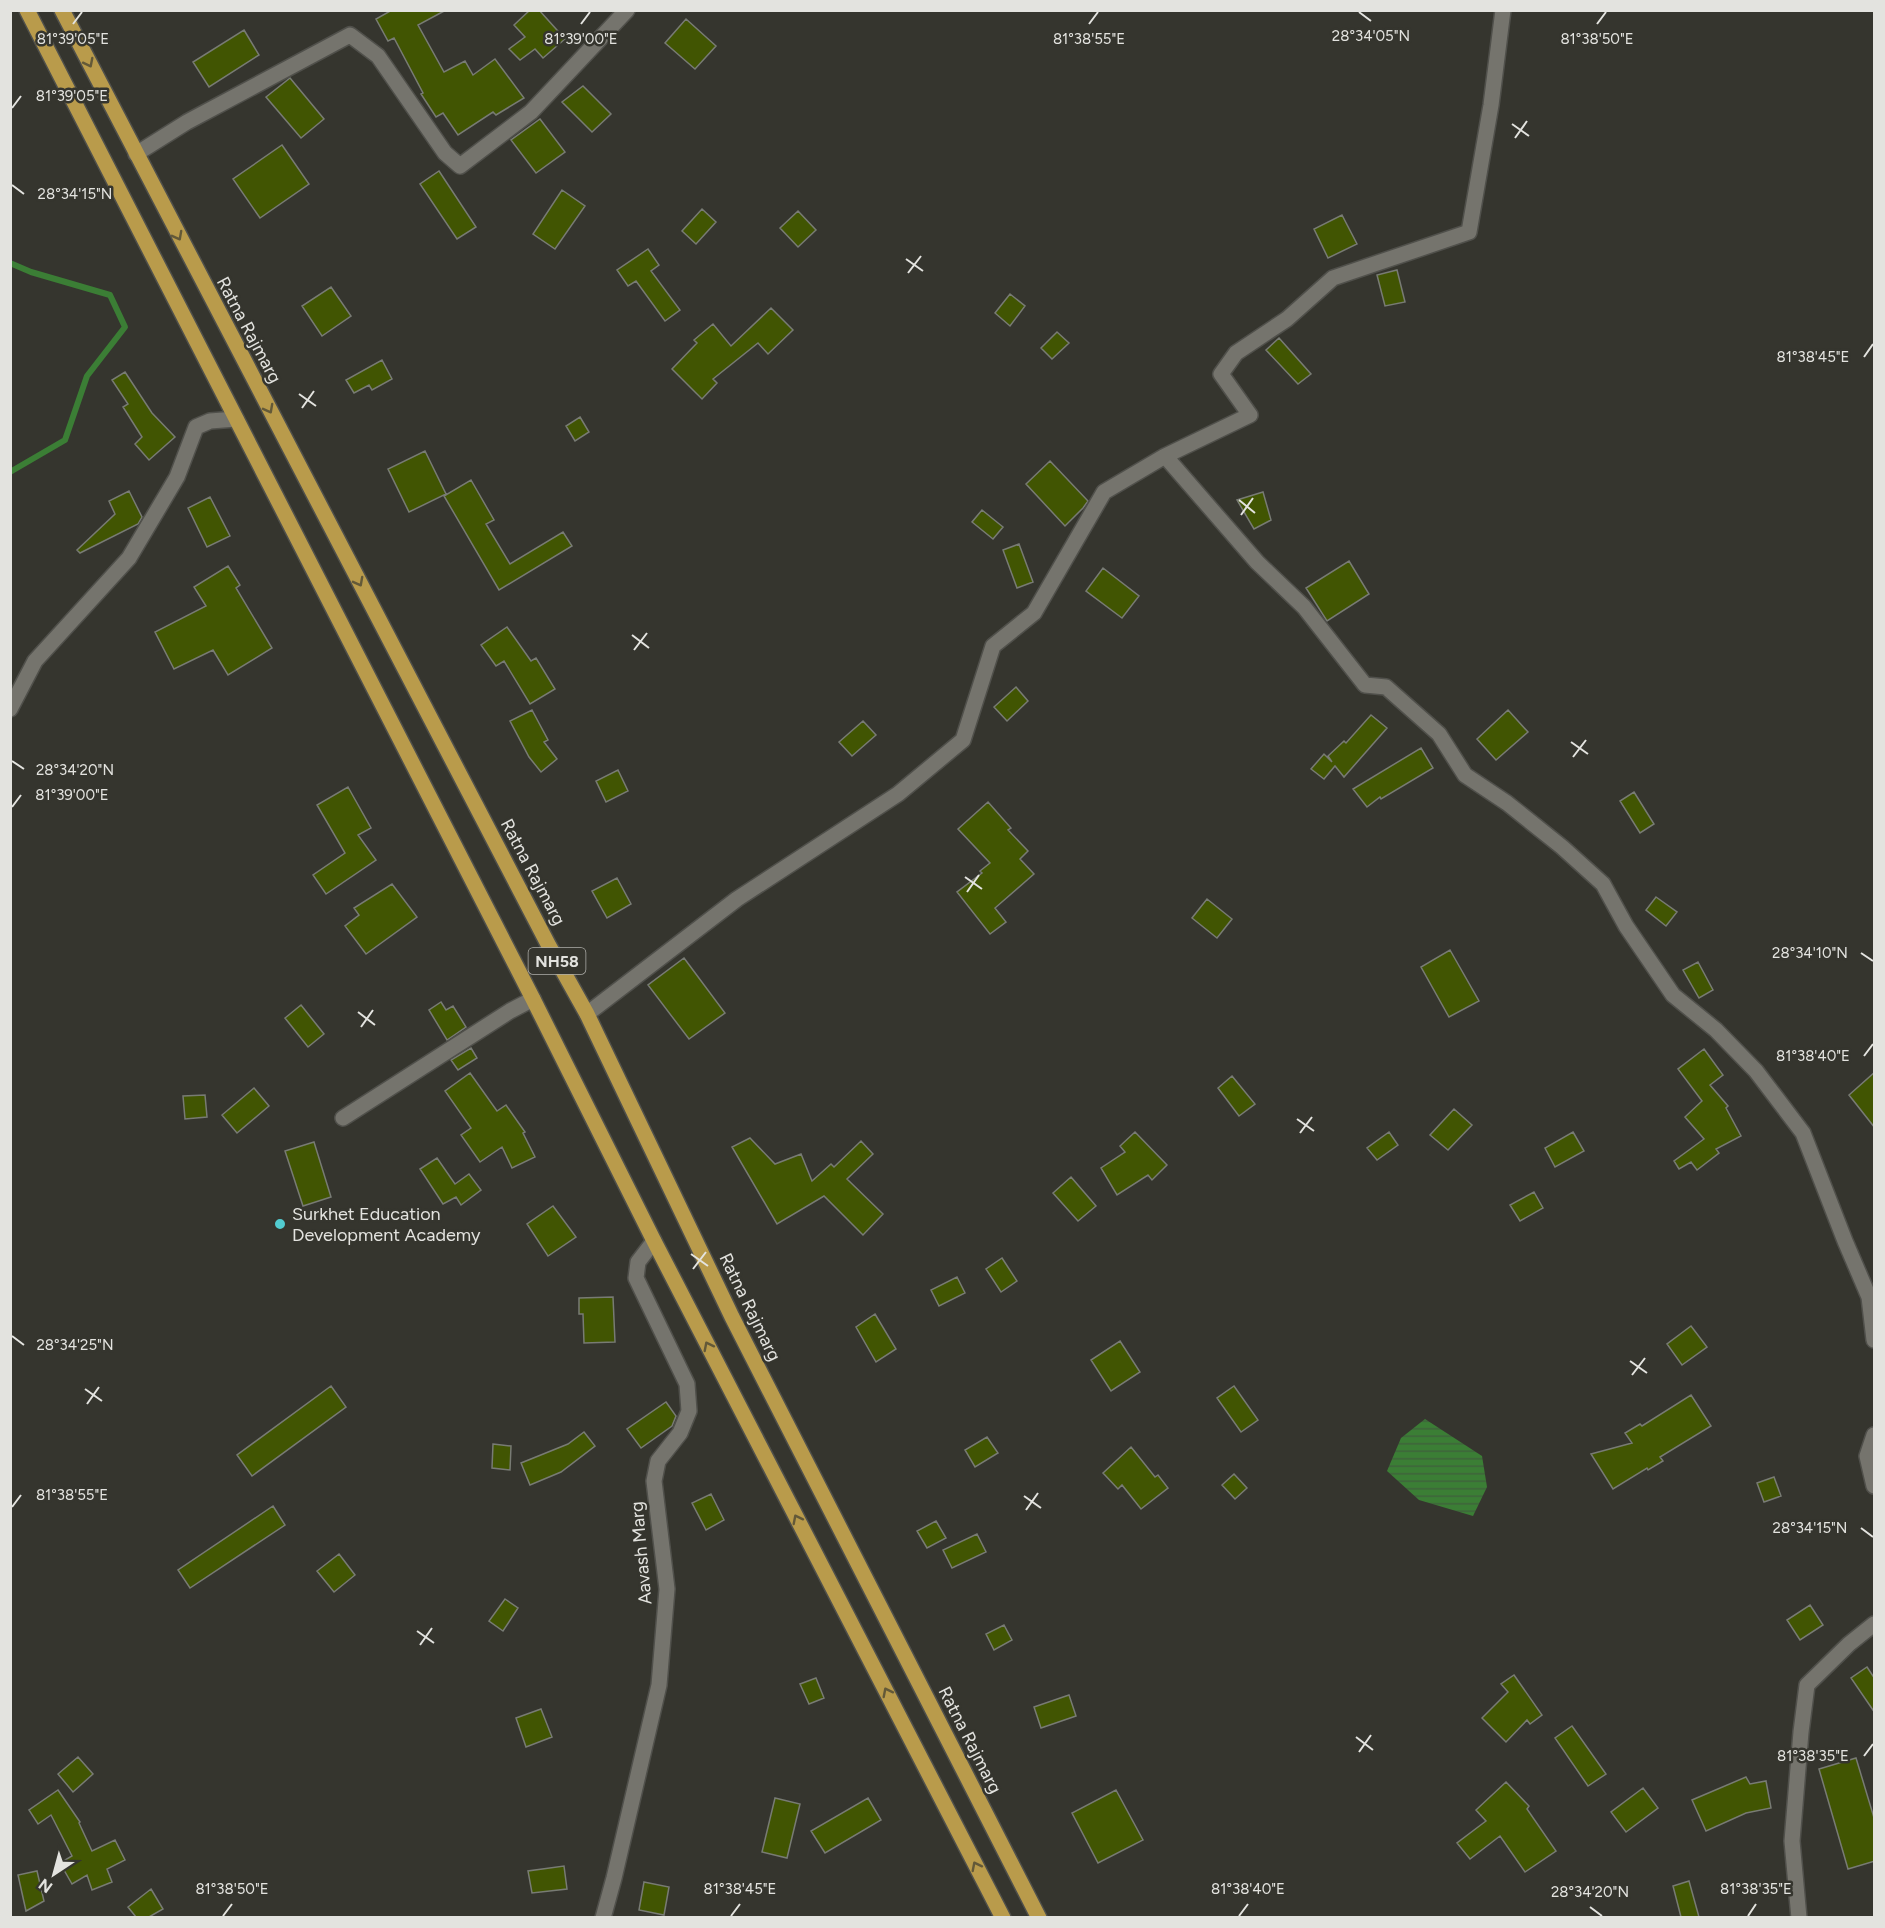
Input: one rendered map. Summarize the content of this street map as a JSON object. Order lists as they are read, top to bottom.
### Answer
{
  "streets": {
    "main road": ["Ratna Rajmarg", "NH58"],
    "street": ["Aavash Marg"]
  },
  "crossings": [
    ["NH58", "Aavash Marg"]
  ],
  "places": ["Surkhet Education Development Academy"],
  "north": "bottom left",
  "coordinates": [
    "28°34'05\"N",
    "81°39'05\"E",
    "81°38'50\"E",
    "81°39'00\"E",
    "81°38'55\"E",
    "28°34'15\"N",
    "81°38'45\"E",
    "28°34'20\"N",
    "28°34'10\"N",
    "81°38'40\"E",
    "28°34'25\"N",
    "81°38'35\"E"
  ]
}
